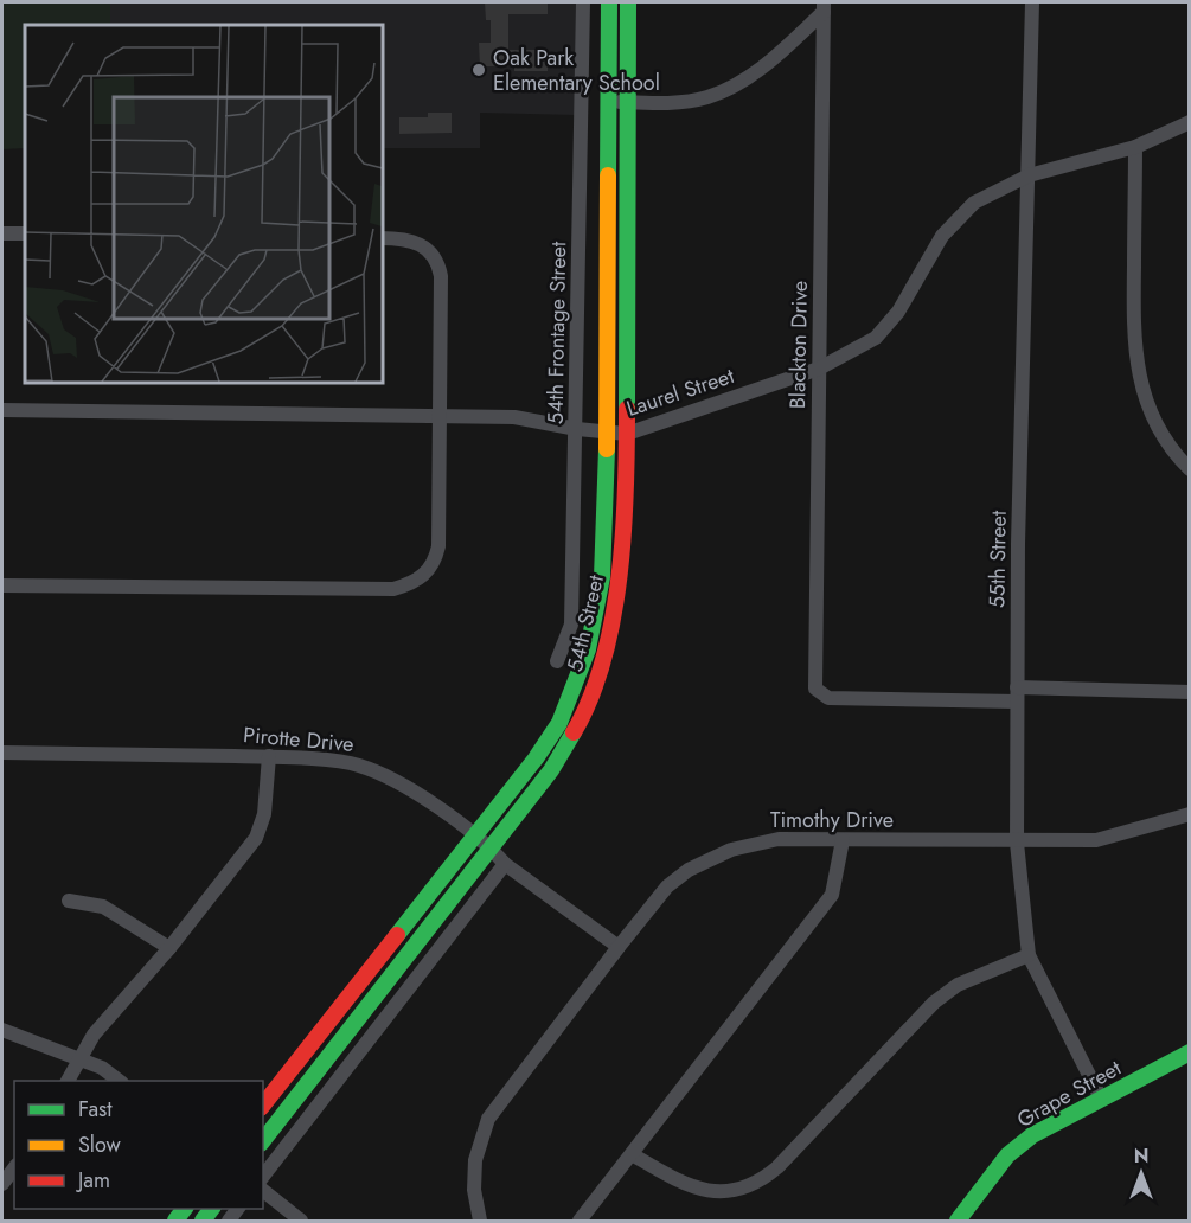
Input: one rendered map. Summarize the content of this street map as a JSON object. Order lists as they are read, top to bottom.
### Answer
{
  "streets": {
    "main road": ["54th Street", "Grape Street"],
    "street": [
      "54th Frontage Street",
      "Blackton Drive",
      "Laurel Street",
      "55th Street",
      "Pirotte Drive",
      "Timothy Drive"
    ]
  },
  "crossings": [
    ["54th Frontage Street", "Laurel Street"],
    ["Blackton Drive", "Laurel Street"],
    ["Blackton Drive", "55th Street"],
    ["Laurel Street", "55th Street"],
    ["Laurel Street", "54th Street"],
    ["55th Street", "Timothy Drive"],
    ["55th Street", "Grape Street"],
    ["54th Street", "Pirotte Drive"],
    ["Pirotte Drive", "Timothy Drive"]
  ],
  "places": ["Oak Park Elementary School"],
  "legend": ["Fast", "Slow", "Jam"],
  "north": "top"
}
